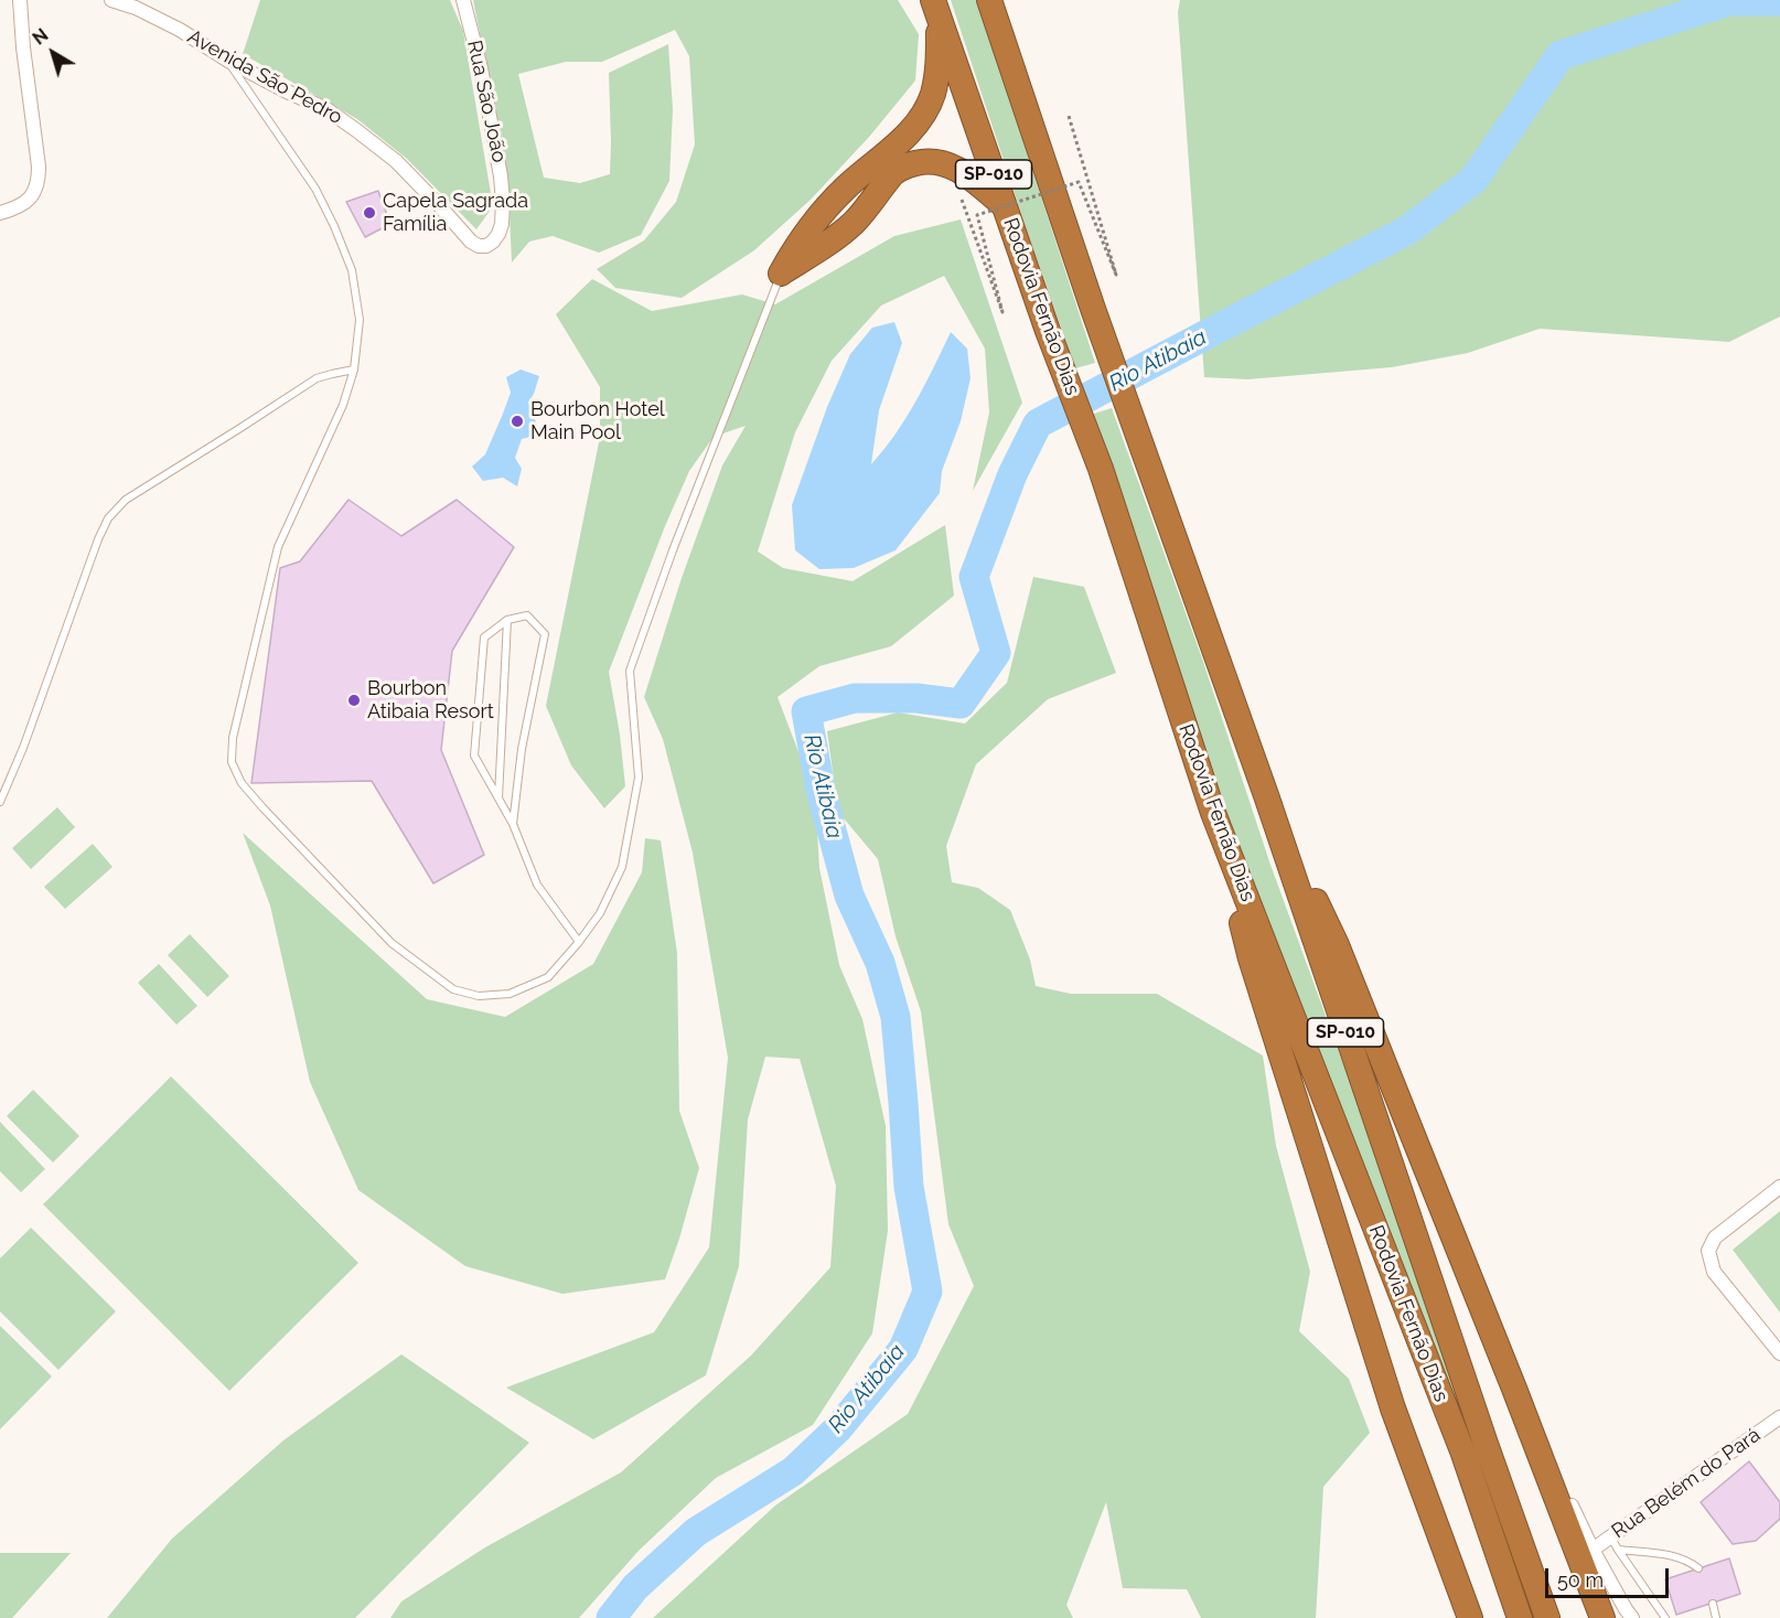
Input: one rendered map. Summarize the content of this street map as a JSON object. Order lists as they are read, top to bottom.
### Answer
{
  "streets": {
    "highway": ["SP-010", "Rodovia Fernão Dias"],
    "street": ["Avenida São Pedro", "Rua São João", "Rua Belém do Pará"]
  },
  "crossings": [
    ["Avenida São Pedro", "Rua São João"]
  ],
  "water": ["Rio Atibaia"],
  "places": ["Capela Sagrada Família", "Bourbon Hotel Main Pool", "Bourbon Atibaia Resort"],
  "scale_bar": "50 m",
  "north": "top left"
}
